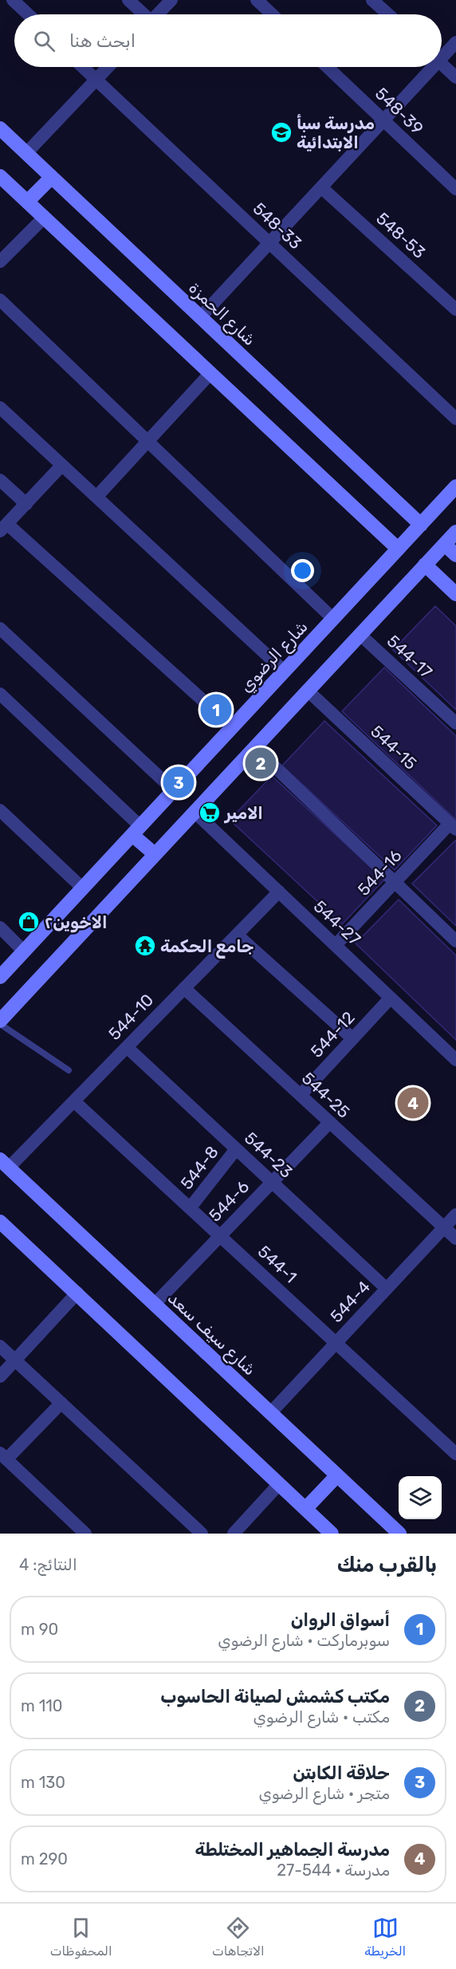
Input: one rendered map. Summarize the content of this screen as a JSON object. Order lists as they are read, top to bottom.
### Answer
{
  "streets": {
    "street": [
      "548-39",
      "548-33",
      "548-53",
      "شارع الحمزة",
      "شارع الرضوي",
      "544-17",
      "544-15",
      "544-16",
      "544-27",
      "544-10",
      "544-12",
      "544-25",
      "544-23",
      "544-8",
      "544-6",
      "544-1",
      "544-4",
      "شارع سيف سعد"
    ]
  },
  "crossings": [
    ["شارع الحمزة", "شارع الرضوي"],
    ["544-15", "544-16"],
    ["544-16", "544-27"],
    ["544-27", "544-10"],
    ["544-27", "544-12"],
    ["544-10", "544-25"],
    ["544-10", "544-23"],
    ["544-10", "544-1"],
    ["544-10", "شارع سيف سعد"],
    ["544-12", "544-25"],
    ["544-25", "544-6"],
    ["544-25", "544-4"],
    ["544-23", "544-8"],
    ["544-23", "544-6"],
    ["544-23", "544-4"],
    ["544-8", "544-1"],
    ["544-6", "544-1"],
    ["544-6", "شارع سيف سعد"],
    ["544-1", "544-4"],
    ["544-4", "شارع سيف سعد"]
  ],
  "places": {
    "school or university": ["مدرسة سبأ الابتدائية"],
    "supermarket": ["الامير"],
    "shop": ["الاخوين٢"],
    "temple": ["جامع الحكمة"]
  },
  "page": {
    "search": "ابحث هنا",
    "pins": [
      "1",
      "2",
      "3",
      "4"
    ],
    "heading": ["بالقرب منك", "النتائج: 4"],
    "list": [
      {
        "mark": "1",
        "name": "أسواق الروان",
        "note": "سوبرماركت · شارع الرضوي",
        "value": "90 m"
      },
      {
        "mark": "2",
        "name": "مكتب كشمش لصيانة الحاسوب",
        "note": "مكتب · شارع الرضوي",
        "value": "110 m"
      },
      {
        "mark": "3",
        "name": "حلاقة الكابتن",
        "note": "متجر · شارع الرضوي",
        "value": "130 m"
      },
      {
        "mark": "4",
        "name": "مدرسة الجماهير المختلطة",
        "note": "مدرسة · 544-27",
        "value": "290 m"
      }
    ],
    "nav": ["الخريطة", "الاتجاهات", "المحفوظات"]
  }
}
